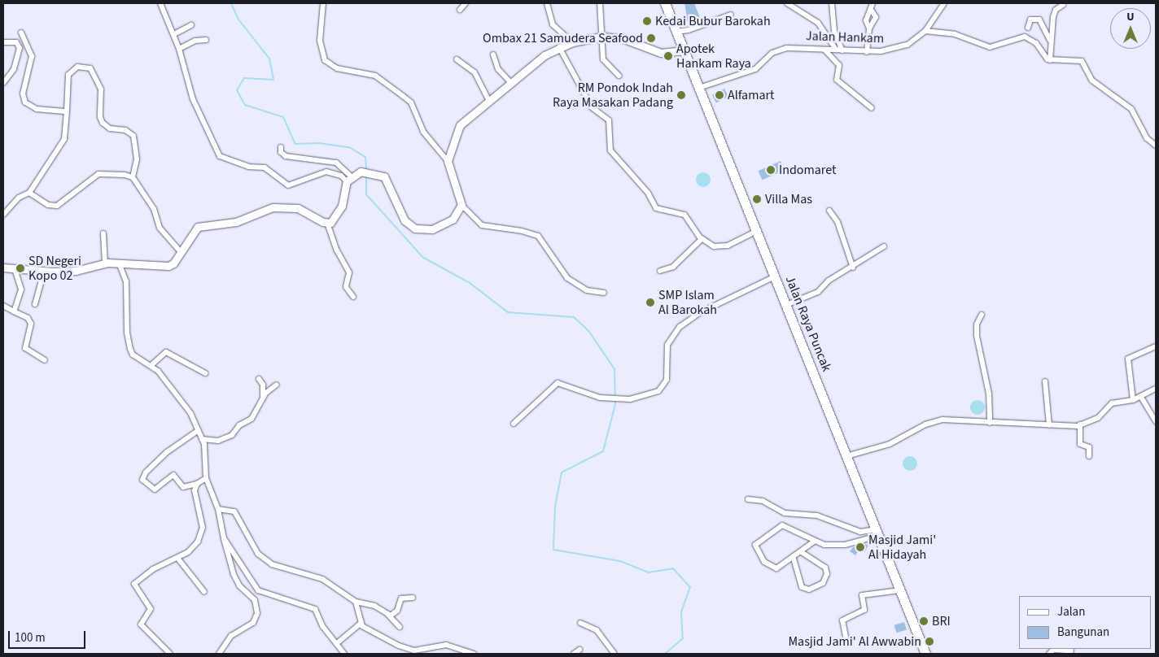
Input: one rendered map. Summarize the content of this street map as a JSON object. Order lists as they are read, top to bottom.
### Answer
{
  "streets": {
    "highway": ["Jalan Raya Puncak"],
    "street": ["Jalan Hankam"]
  },
  "crossings": [
    ["Jalan Hankam", "Jalan Raya Puncak"]
  ],
  "places": [
    "Kedai Bubur Barokah",
    "Ombax 21 Samudera Seafood",
    "Apotek Hankam Raya",
    "RM Pondok Indah Raya Masakan Padang",
    "Alfamart",
    "Indomaret",
    "Villa Mas",
    "SD Negeri Kopo 02",
    "SMP Islam Al Barokah",
    "Masjid Jami' Al Hidayah",
    "BRI",
    "Masjid Jami' Al Awwabin"
  ],
  "legend": ["Jalan", "Bangunan"],
  "scale_bar": "100 m",
  "north": "top"
}
